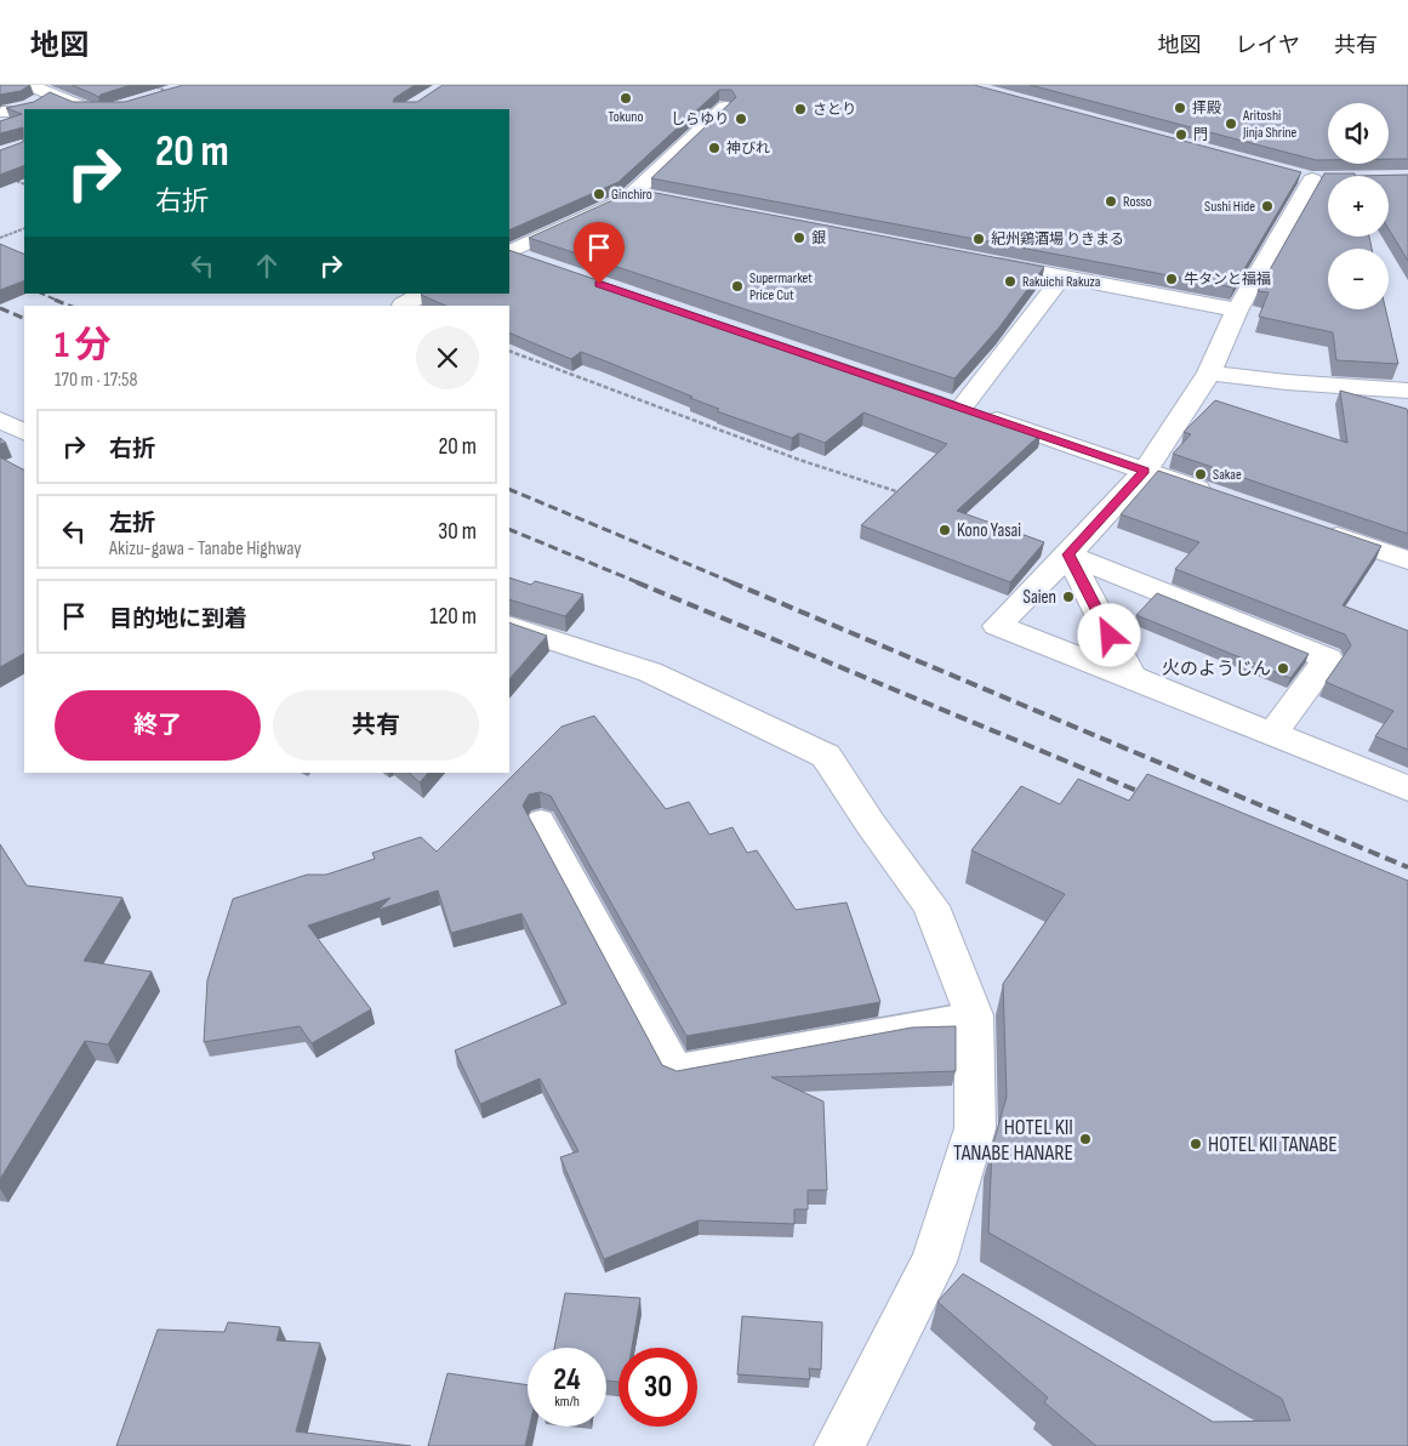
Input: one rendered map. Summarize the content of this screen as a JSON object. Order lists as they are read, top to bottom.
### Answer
{
  "places": [
    "Tokuno",
    "拝殿",
    "さとり",
    "しらゆり",
    "Aritoshi Jinja Shrine",
    "門",
    "神びれ",
    "Ginchiro",
    "Rosso",
    "Sushi Hide",
    "銀",
    "紀州鶏酒場 りきまる",
    "牛タンと福福",
    "Rakuichi Rakuza",
    "Supermarket Price Cut",
    "Sakae",
    "Kono Yasai",
    "Saien",
    "火のようじん",
    "HOTEL KII TANABE HANARE",
    "HOTEL KII TANABE"
  ],
  "page": {
    "header": "地図",
    "nav": ["地図", "レイヤ", "共有"],
    "map_buttons": ["+", "−"],
    "turn": ["20 m", "右折"],
    "heading": ["1 分", "170 m · 17:58"],
    "list": [
      {
        "name": "右折",
        "value": "20 m"
      },
      {
        "name": "左折",
        "note": "Akizu-gawa - Tanabe Highway",
        "value": "30 m"
      },
      {
        "name": "目的地に到着",
        "value": "120 m"
      }
    ],
    "buttons": ["終了", "共有"],
    "speed": "24 km/h",
    "limit": "30"
  }
}
